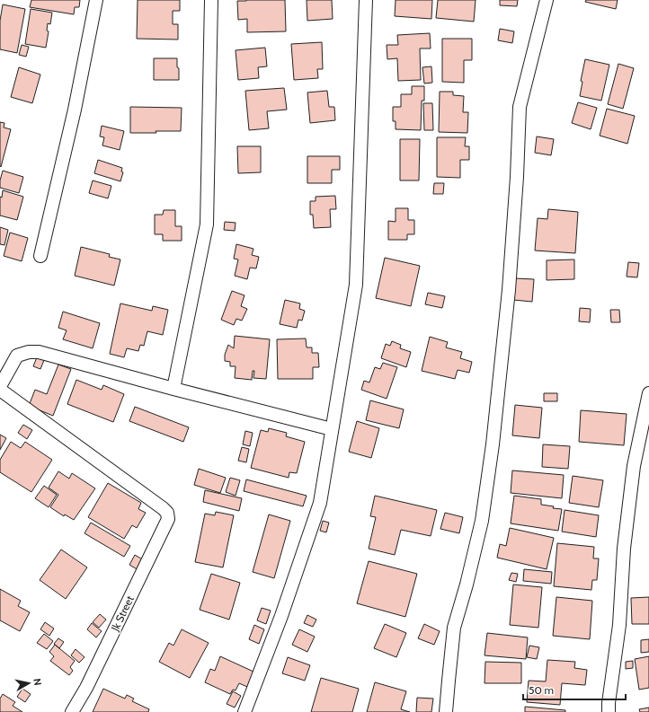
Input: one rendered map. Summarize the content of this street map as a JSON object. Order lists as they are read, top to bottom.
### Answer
{
  "streets": {
    "street": ["Jk Street"]
  },
  "scale_bar": "50 m",
  "north": "right"
}
